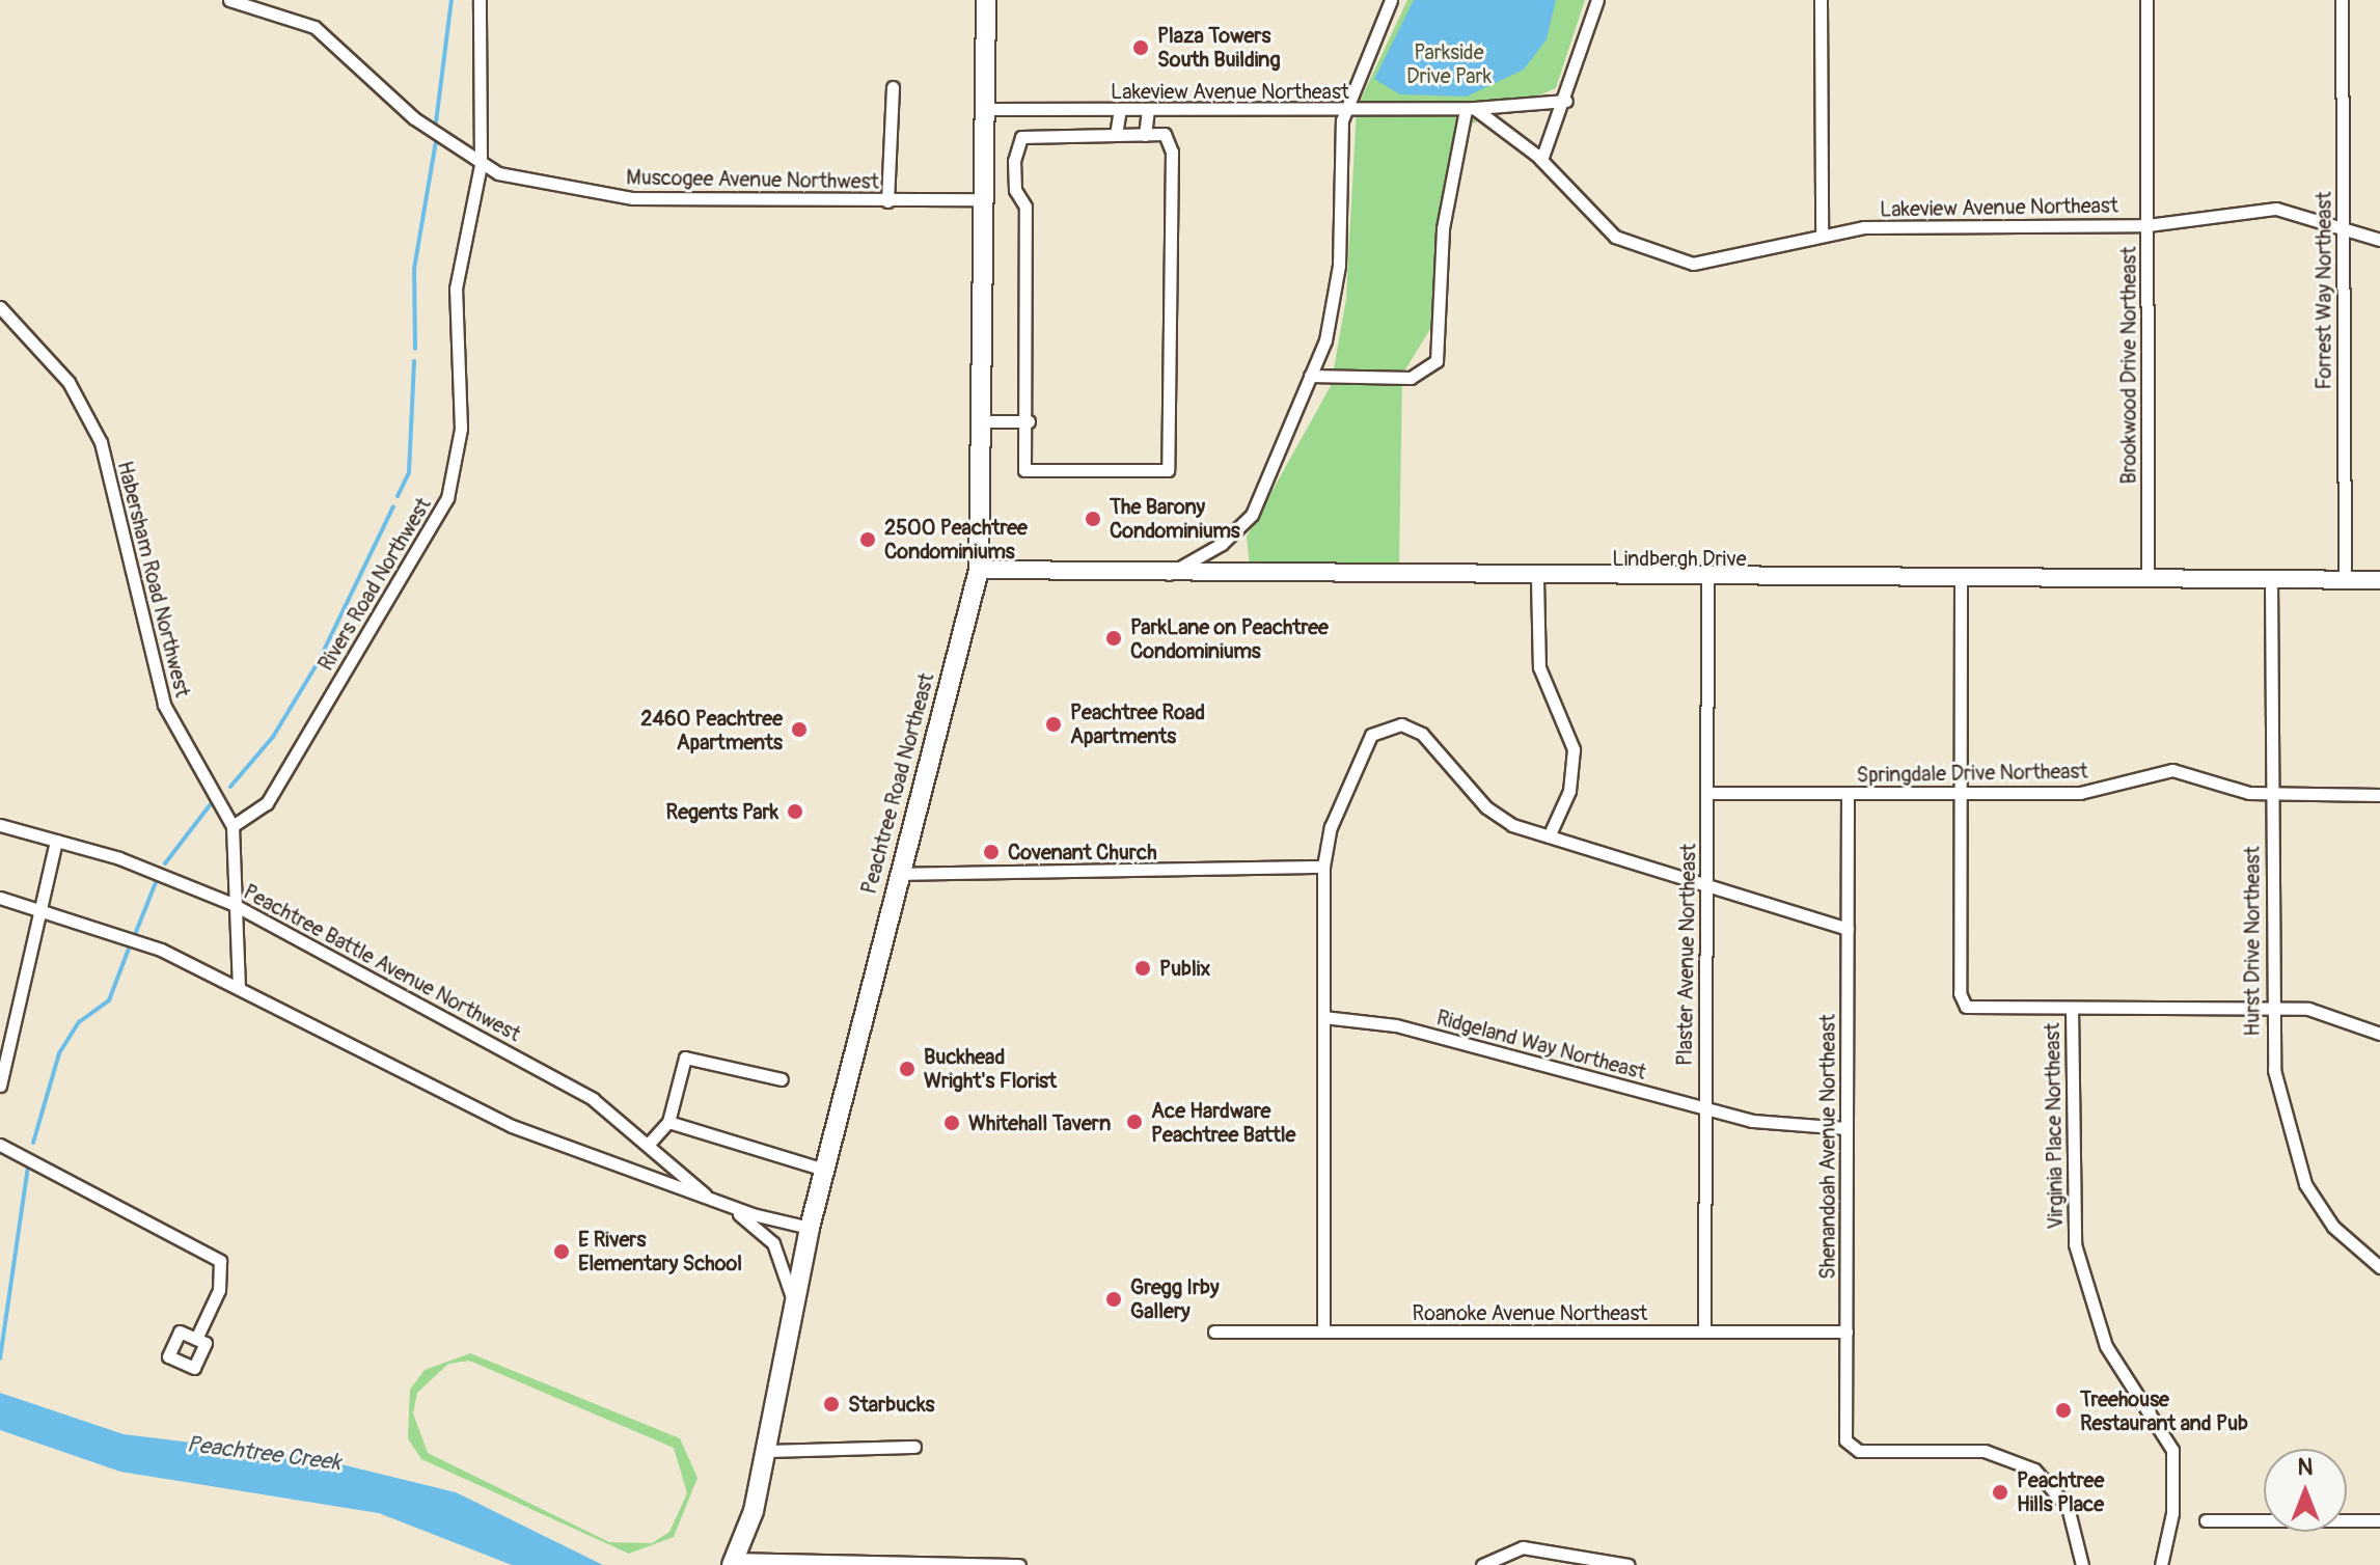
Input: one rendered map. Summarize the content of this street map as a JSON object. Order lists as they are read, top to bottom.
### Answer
{
  "streets": {
    "highway": ["Peachtree Road Northeast"],
    "main road": ["Lindbergh Drive"],
    "street": [
      "Lakeview Avenue Northeast",
      "Muscogee Avenue Northwest",
      "Forrest Way Northeast",
      "Brookwood Drive Northeast",
      "Habersham Road Northwest",
      "Rivers Road Northwest",
      "Springdale Drive Northeast",
      "Hurst Drive Northeast",
      "Plaster Avenue Northeast",
      "Peachtree Battle Avenue Northwest",
      "Ridgeland Way Northeast",
      "Virginia Place Northeast",
      "Shenandoah Avenue Northeast",
      "Roanoke Avenue Northeast"
    ]
  },
  "crossings": [
    ["Lakeview Avenue Northeast", "Forrest Way Northeast"],
    ["Lakeview Avenue Northeast", "Brookwood Drive Northeast"],
    ["Lakeview Avenue Northeast", "Peachtree Road Northeast"],
    ["Muscogee Avenue Northwest", "Rivers Road Northwest"],
    ["Muscogee Avenue Northwest", "Peachtree Road Northeast"],
    ["Forrest Way Northeast", "Lindbergh Drive"],
    ["Brookwood Drive Northeast", "Lindbergh Drive"],
    ["Lindbergh Drive", "Peachtree Road Northeast"],
    ["Lindbergh Drive", "Hurst Drive Northeast"],
    ["Lindbergh Drive", "Plaster Avenue Northeast"],
    ["Habersham Road Northwest", "Rivers Road Northwest"],
    ["Springdale Drive Northeast", "Hurst Drive Northeast"],
    ["Springdale Drive Northeast", "Plaster Avenue Northeast"],
    ["Springdale Drive Northeast", "Shenandoah Avenue Northeast"],
    ["Peachtree Road Northeast", "Peachtree Battle Avenue Northwest"],
    ["Plaster Avenue Northeast", "Ridgeland Way Northeast"],
    ["Plaster Avenue Northeast", "Roanoke Avenue Northeast"],
    ["Ridgeland Way Northeast", "Shenandoah Avenue Northeast"],
    ["Shenandoah Avenue Northeast", "Roanoke Avenue Northeast"]
  ],
  "water": ["Peachtree Creek"],
  "parks": ["Parkside Drive Park"],
  "places": [
    "Plaza Towers South Building",
    "The Barony Condominiums",
    "2500 Peachtree Condominiums",
    "ParkLane on Peachtree Condominiums",
    "Peachtree Road Apartments",
    "2460 Peachtree Apartments",
    "Regents Park",
    "Covenant Church",
    "Publix",
    "Buckhead Wright's Florist",
    "Ace Hardware Peachtree Battle",
    "Whitehall Tavern",
    "E Rivers Elementary School",
    "Gregg Irby Gallery",
    "Starbucks",
    "Treehouse Restaurant and Pub",
    "Peachtree Hills Place"
  ],
  "north": "top"
}
